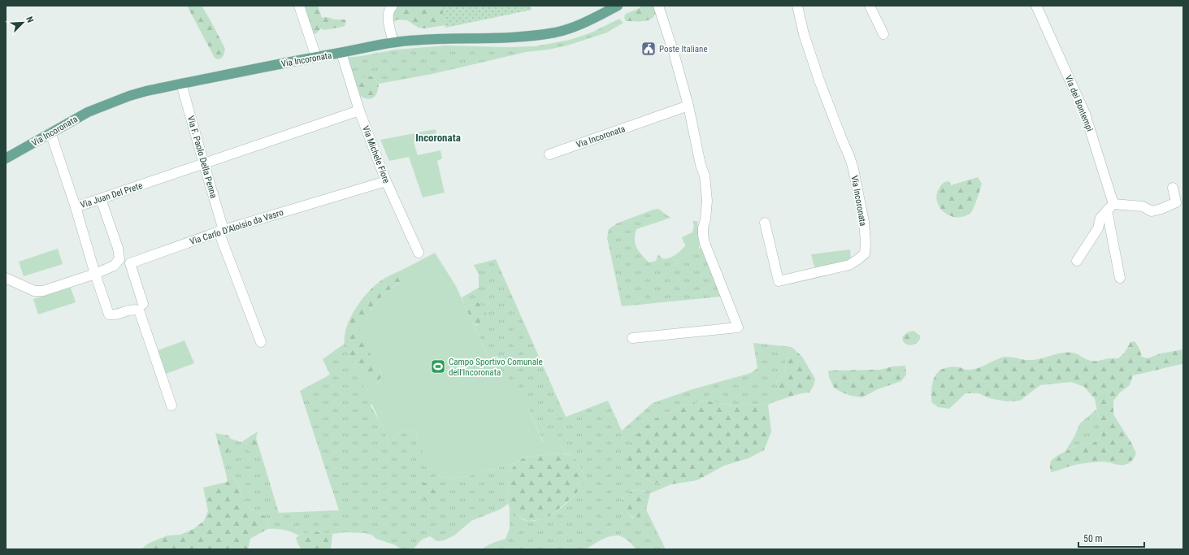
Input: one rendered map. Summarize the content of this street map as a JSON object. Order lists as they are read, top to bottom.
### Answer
{
  "streets": {
    "main road": ["Via Incoronata"],
    "street": [
      "Via dei Bontempi",
      "Via Michele Fiore",
      "Via F. Paolo Della Penna",
      "Via Juan Del Prete",
      "Via Carlo D'Aloisio da Vasro"
    ]
  },
  "crossings": [
    ["Via Incoronata", "Via Michele Fiore"],
    ["Via Incoronata", "Via F. Paolo Della Penna"],
    ["Via Michele Fiore", "Via Juan Del Prete"],
    ["Via Michele Fiore", "Via Carlo D'Aloisio da Vasro"],
    ["Via F. Paolo Della Penna", "Via Juan Del Prete"],
    ["Via F. Paolo Della Penna", "Via Carlo D'Aloisio da Vasro"]
  ],
  "districts": ["Incoronata"],
  "places": {
    "public building": ["Poste Italiane"],
    "sports": ["Campo Sportivo Comunale dell'Incoronata"]
  },
  "scale_bar": "50 m",
  "north": "top right"
}
